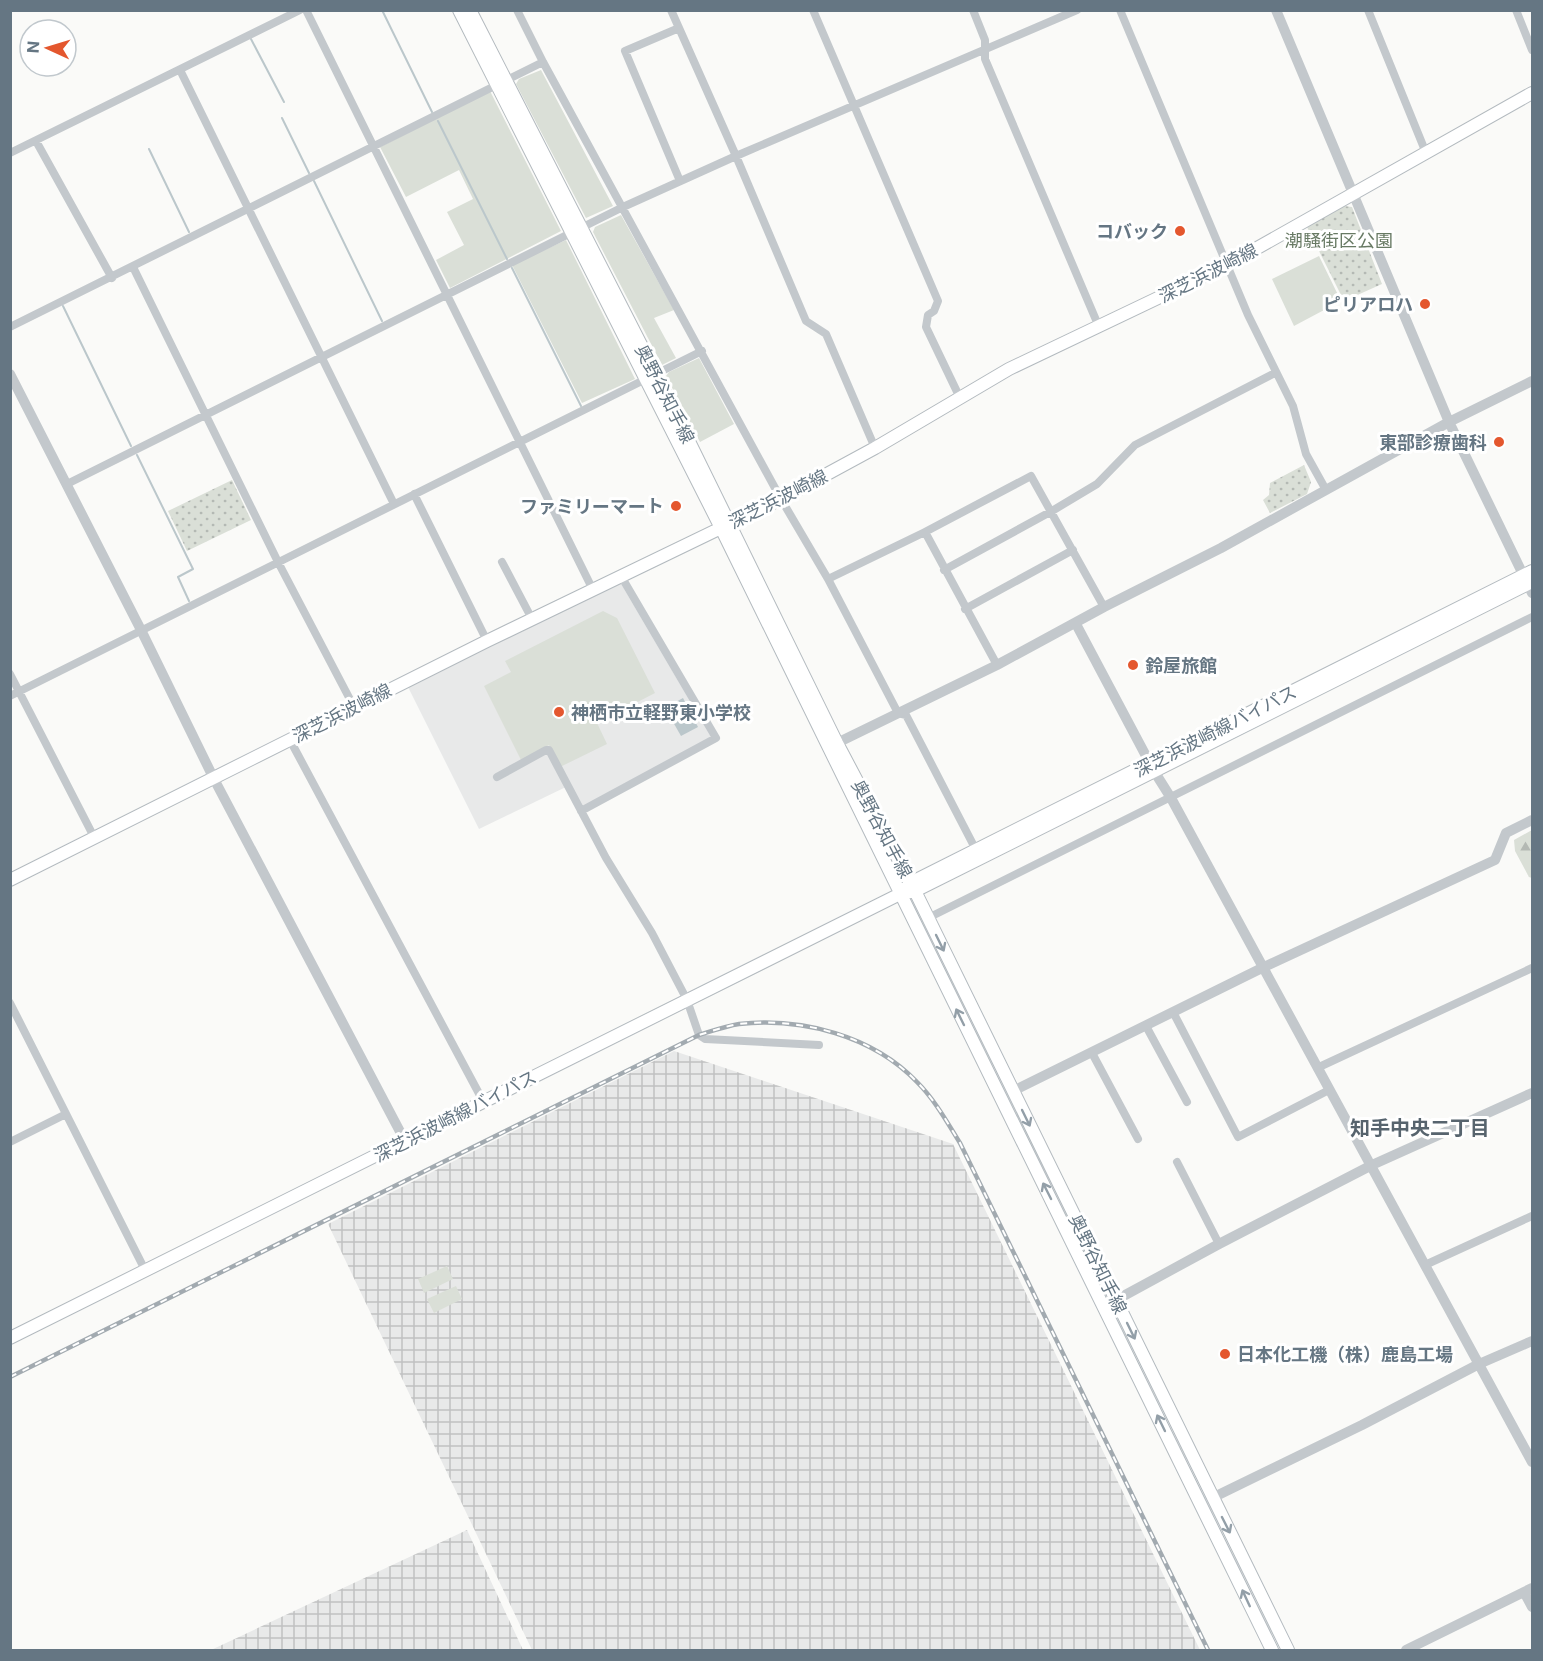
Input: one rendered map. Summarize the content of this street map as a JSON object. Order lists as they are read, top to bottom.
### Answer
{
  "streets": {
    "main road": ["深芝浜波崎線", "奥野谷知手線", "深芝浜波崎線バイパス"]
  },
  "crossings": [
    ["深芝浜波崎線", "奥野谷知手線"],
    ["奥野谷知手線", "深芝浜波崎線バイパス"]
  ],
  "districts": ["知手中央二丁目"],
  "parks": ["潮騒街区公園"],
  "places": [
    "コバック",
    "ピリアロハ",
    "東部診療歯科",
    "ファミリーマート",
    "鈴屋旅館",
    "神栖市立軽野東小学校",
    "日本化工機（株）鹿島工場"
  ],
  "north": "left"
}
